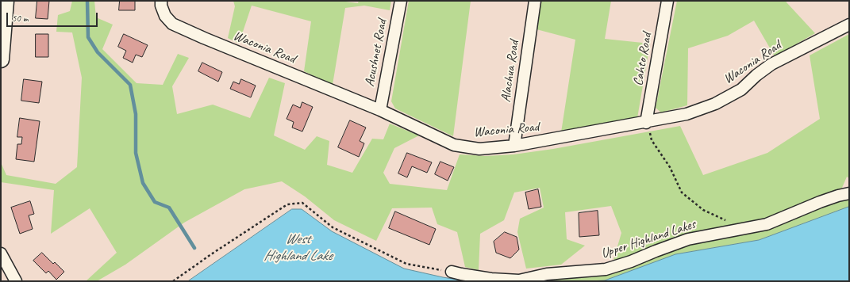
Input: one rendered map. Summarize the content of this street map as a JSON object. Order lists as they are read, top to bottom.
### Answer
{
  "streets": {
    "street": [
      "Waconia Road",
      "Acushnet Road",
      "Cahto Road",
      "Alachua Road",
      "Upper Highland Lakes"
    ]
  },
  "crossings": [
    ["Waconia Road", "Acushnet Road"],
    ["Waconia Road", "Cahto Road"],
    ["Waconia Road", "Alachua Road"]
  ],
  "water": ["West Highland Lake"],
  "scale_bar": "50 m"
}
